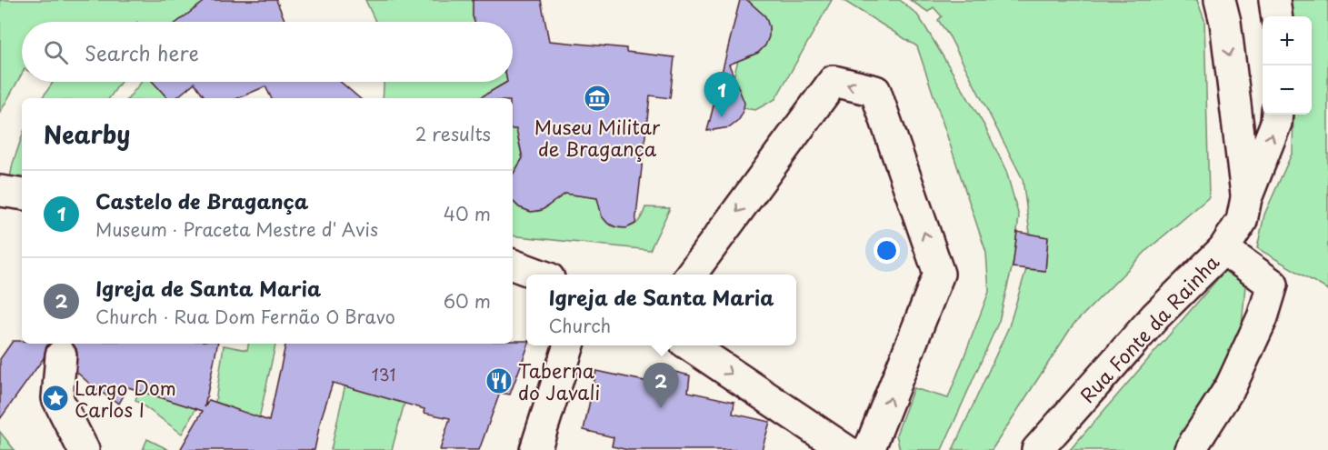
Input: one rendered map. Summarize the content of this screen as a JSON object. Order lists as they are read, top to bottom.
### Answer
{
  "streets": {
    "street": ["Rua Fonte da Rainha"]
  },
  "places": {
    "museum": ["Museu Militar de Bragança"],
    "restaurant": ["Taberna do Javali"],
    "place": ["Largo Dom Carlos I"]
  },
  "house_numbers": ["131"],
  "page": {
    "map_buttons": ["+", "−"],
    "search": "Search here",
    "pins": ["1", "2"],
    "heading": ["Nearby", "2 results"],
    "list": [
      {
        "mark": "1",
        "name": "Castelo de Bragança",
        "note": "Museum · Praceta Mestre d' Avis",
        "value": "40 m"
      },
      {
        "mark": "2",
        "name": "Igreja de Santa Maria",
        "note": "Church · Rua Dom Fernão O Bravo",
        "value": "60 m"
      }
    ],
    "popup": ["Igreja de Santa Maria", "Church"]
  }
}
